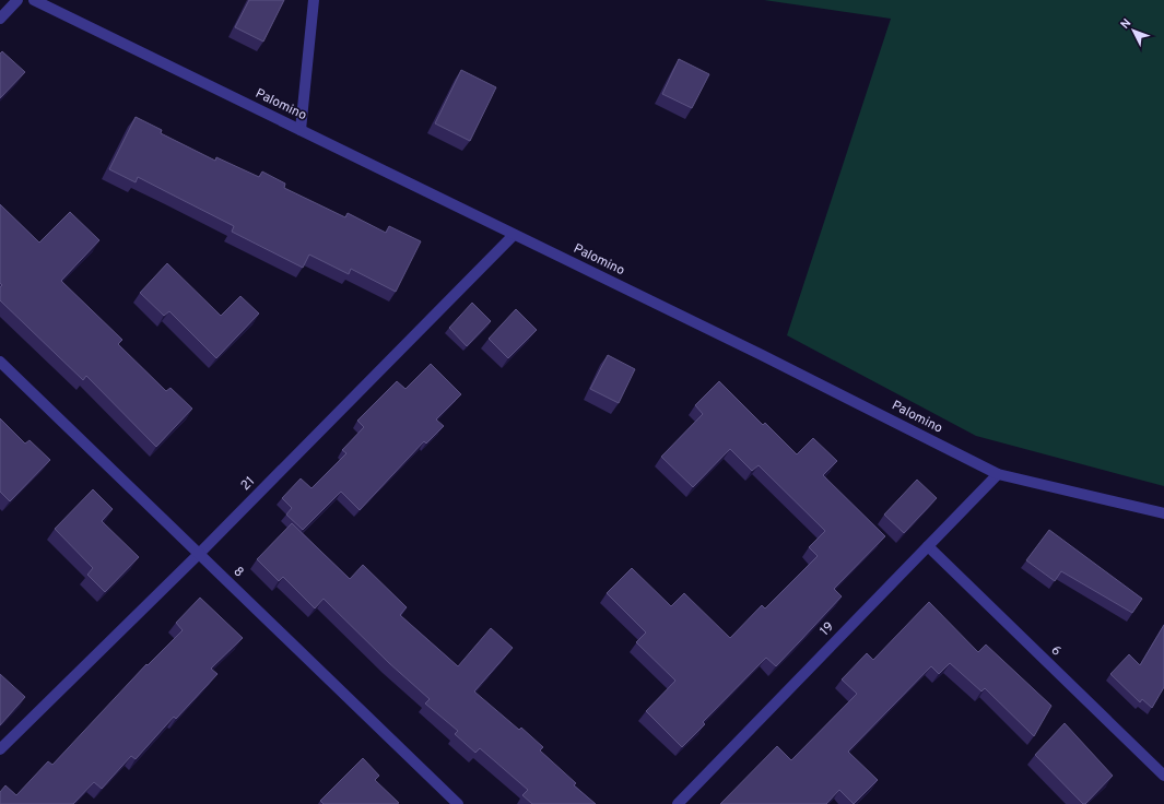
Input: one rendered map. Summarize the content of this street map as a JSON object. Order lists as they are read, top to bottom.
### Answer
{
  "streets": {
    "street": [
      "Palomino",
      "21",
      "8",
      "19",
      "6"
    ]
  },
  "crossings": [
    ["Palomino", "21"],
    ["Palomino", "19"],
    ["21", "8"],
    ["19", "6"]
  ],
  "north": "top left"
}
